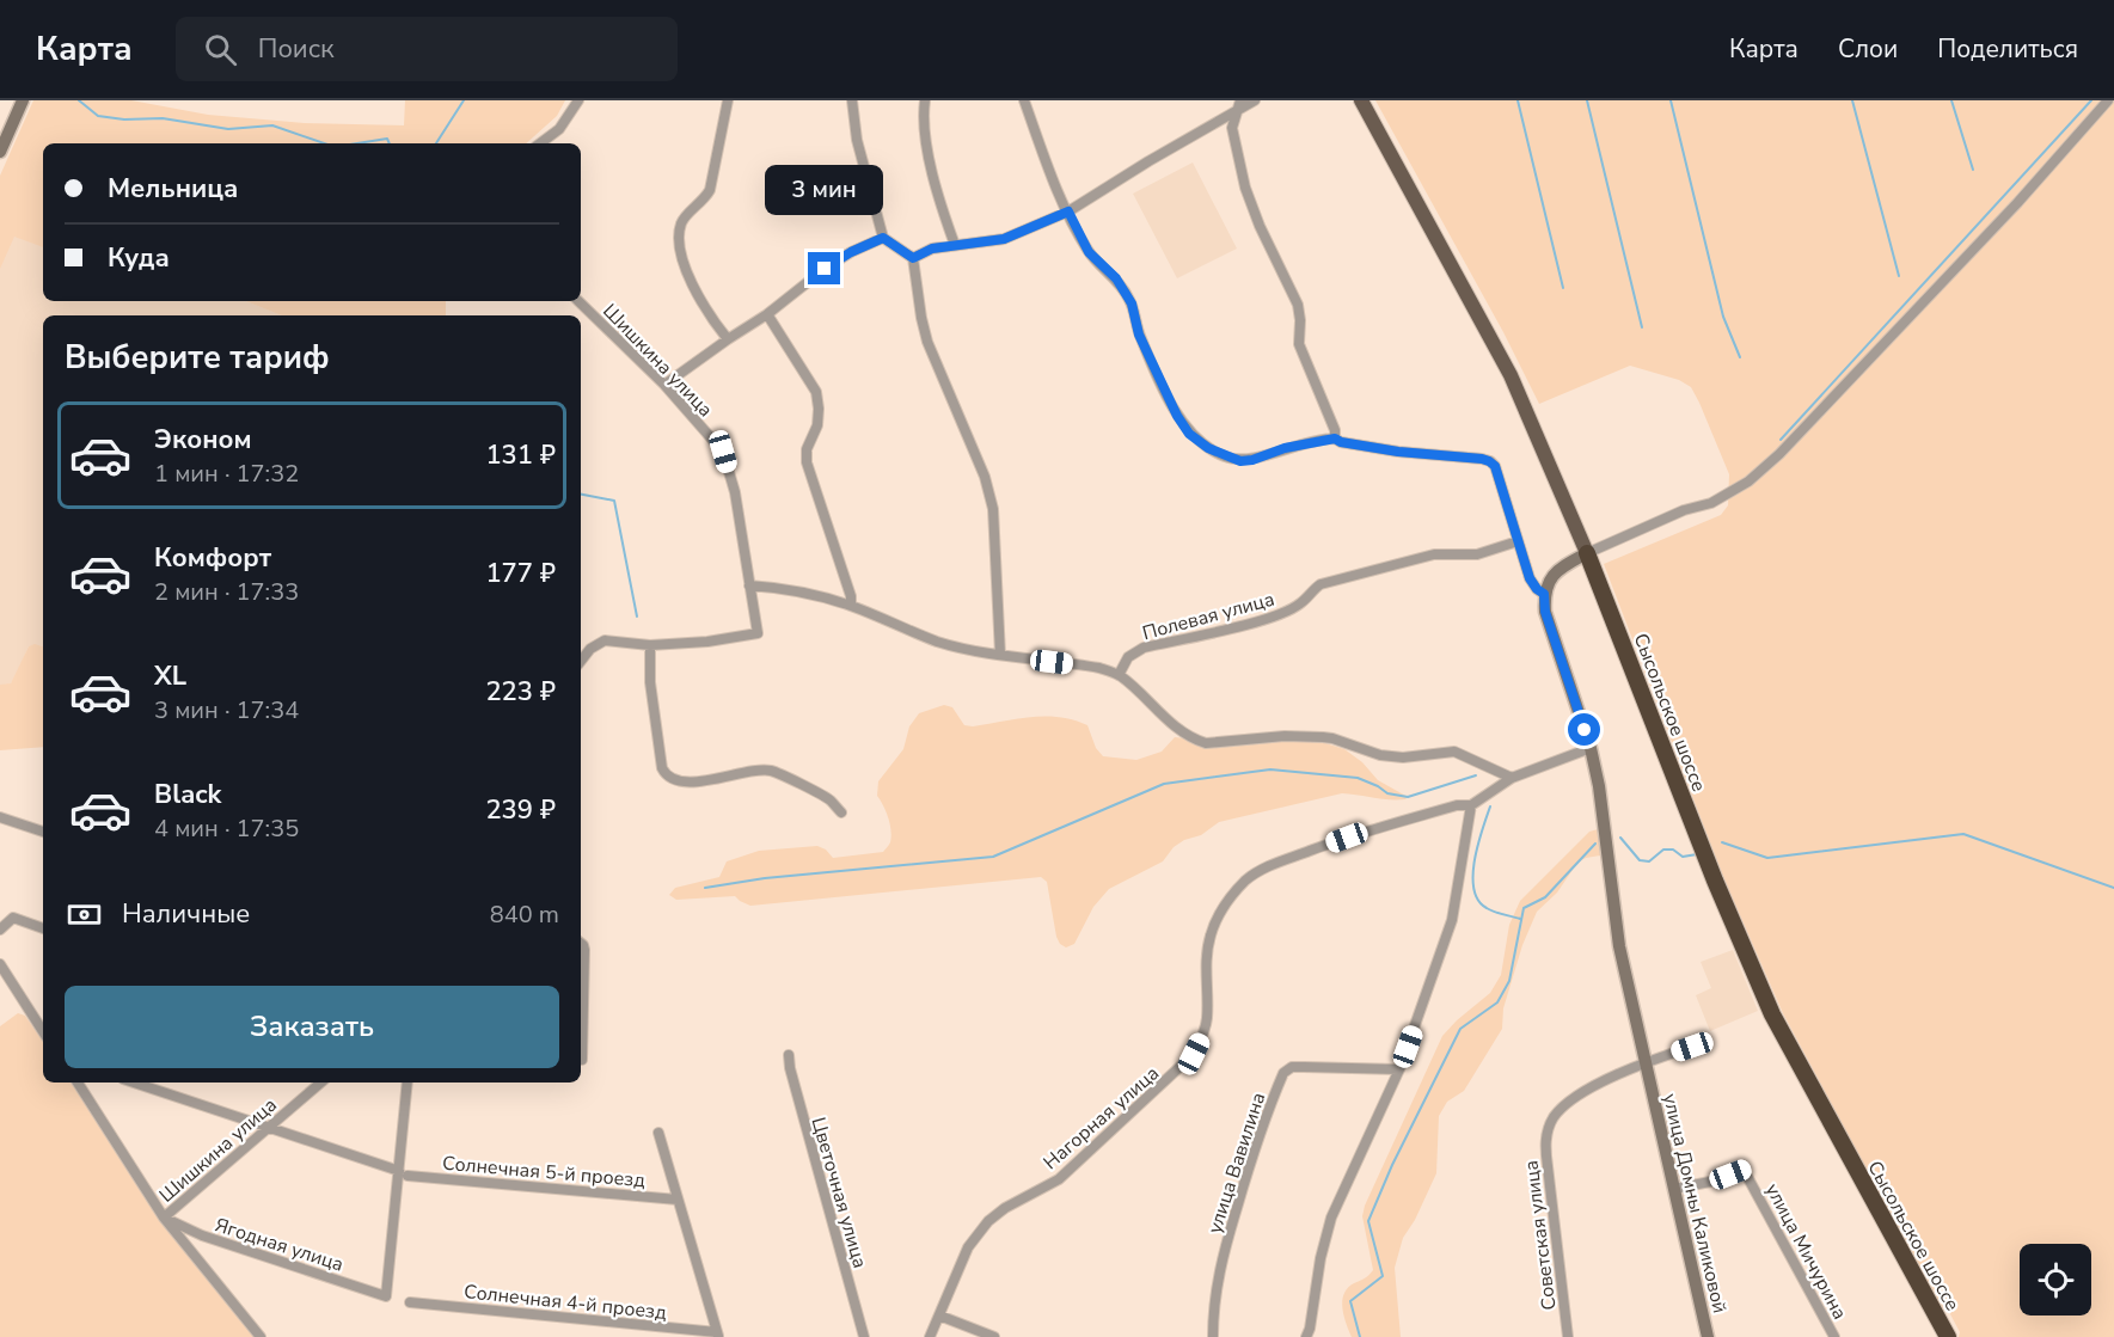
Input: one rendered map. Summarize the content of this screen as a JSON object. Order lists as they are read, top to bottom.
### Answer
{
  "streets": {
    "highway": ["Сысольское шоссе"],
    "main road": ["улица Домны Каликовой"],
    "street": [
      "Шишкина улица",
      "Полевая улица",
      "Нагорная улица",
      "улица Вавилина",
      "Солнечная 5-й проезд",
      "Цветочная улица",
      "Советская улица",
      "Ягодная улица",
      "улица Мичурина",
      "Солнечная 4-й проезд"
    ]
  },
  "crossings": [
    ["Шишкина улица", "Солнечная 5-й проезд"],
    ["Шишкина улица", "Ягодная улица"],
    ["Нагорная улица", "улица Домны Каликовой"],
    ["Солнечная 5-й проезд", "Ягодная улица"],
    ["улица Домны Каликовой", "Советская улица"],
    ["улица Домны Каликовой", "улица Мичурина"]
  ],
  "page": {
    "header": "Карта",
    "search": "Поиск",
    "nav": ["Карта", "Слои", "Поделиться"],
    "banner": ["Мельница", "Куда"],
    "bubble": "3 мин",
    "heading": "Выберите тариф",
    "list": [
      {
        "name": "Эконом",
        "note": "1 мин · 17:32",
        "value": "131 ₽"
      },
      {
        "name": "Комфорт",
        "note": "2 мин · 17:33",
        "value": "177 ₽"
      },
      {
        "name": "XL",
        "note": "3 мин · 17:34",
        "value": "223 ₽"
      },
      {
        "name": "Black",
        "note": "4 мин · 17:35",
        "value": "239 ₽"
      }
    ],
    "pay": ["Наличные", "840 m"],
    "buttons": "Заказать"
  }
}
